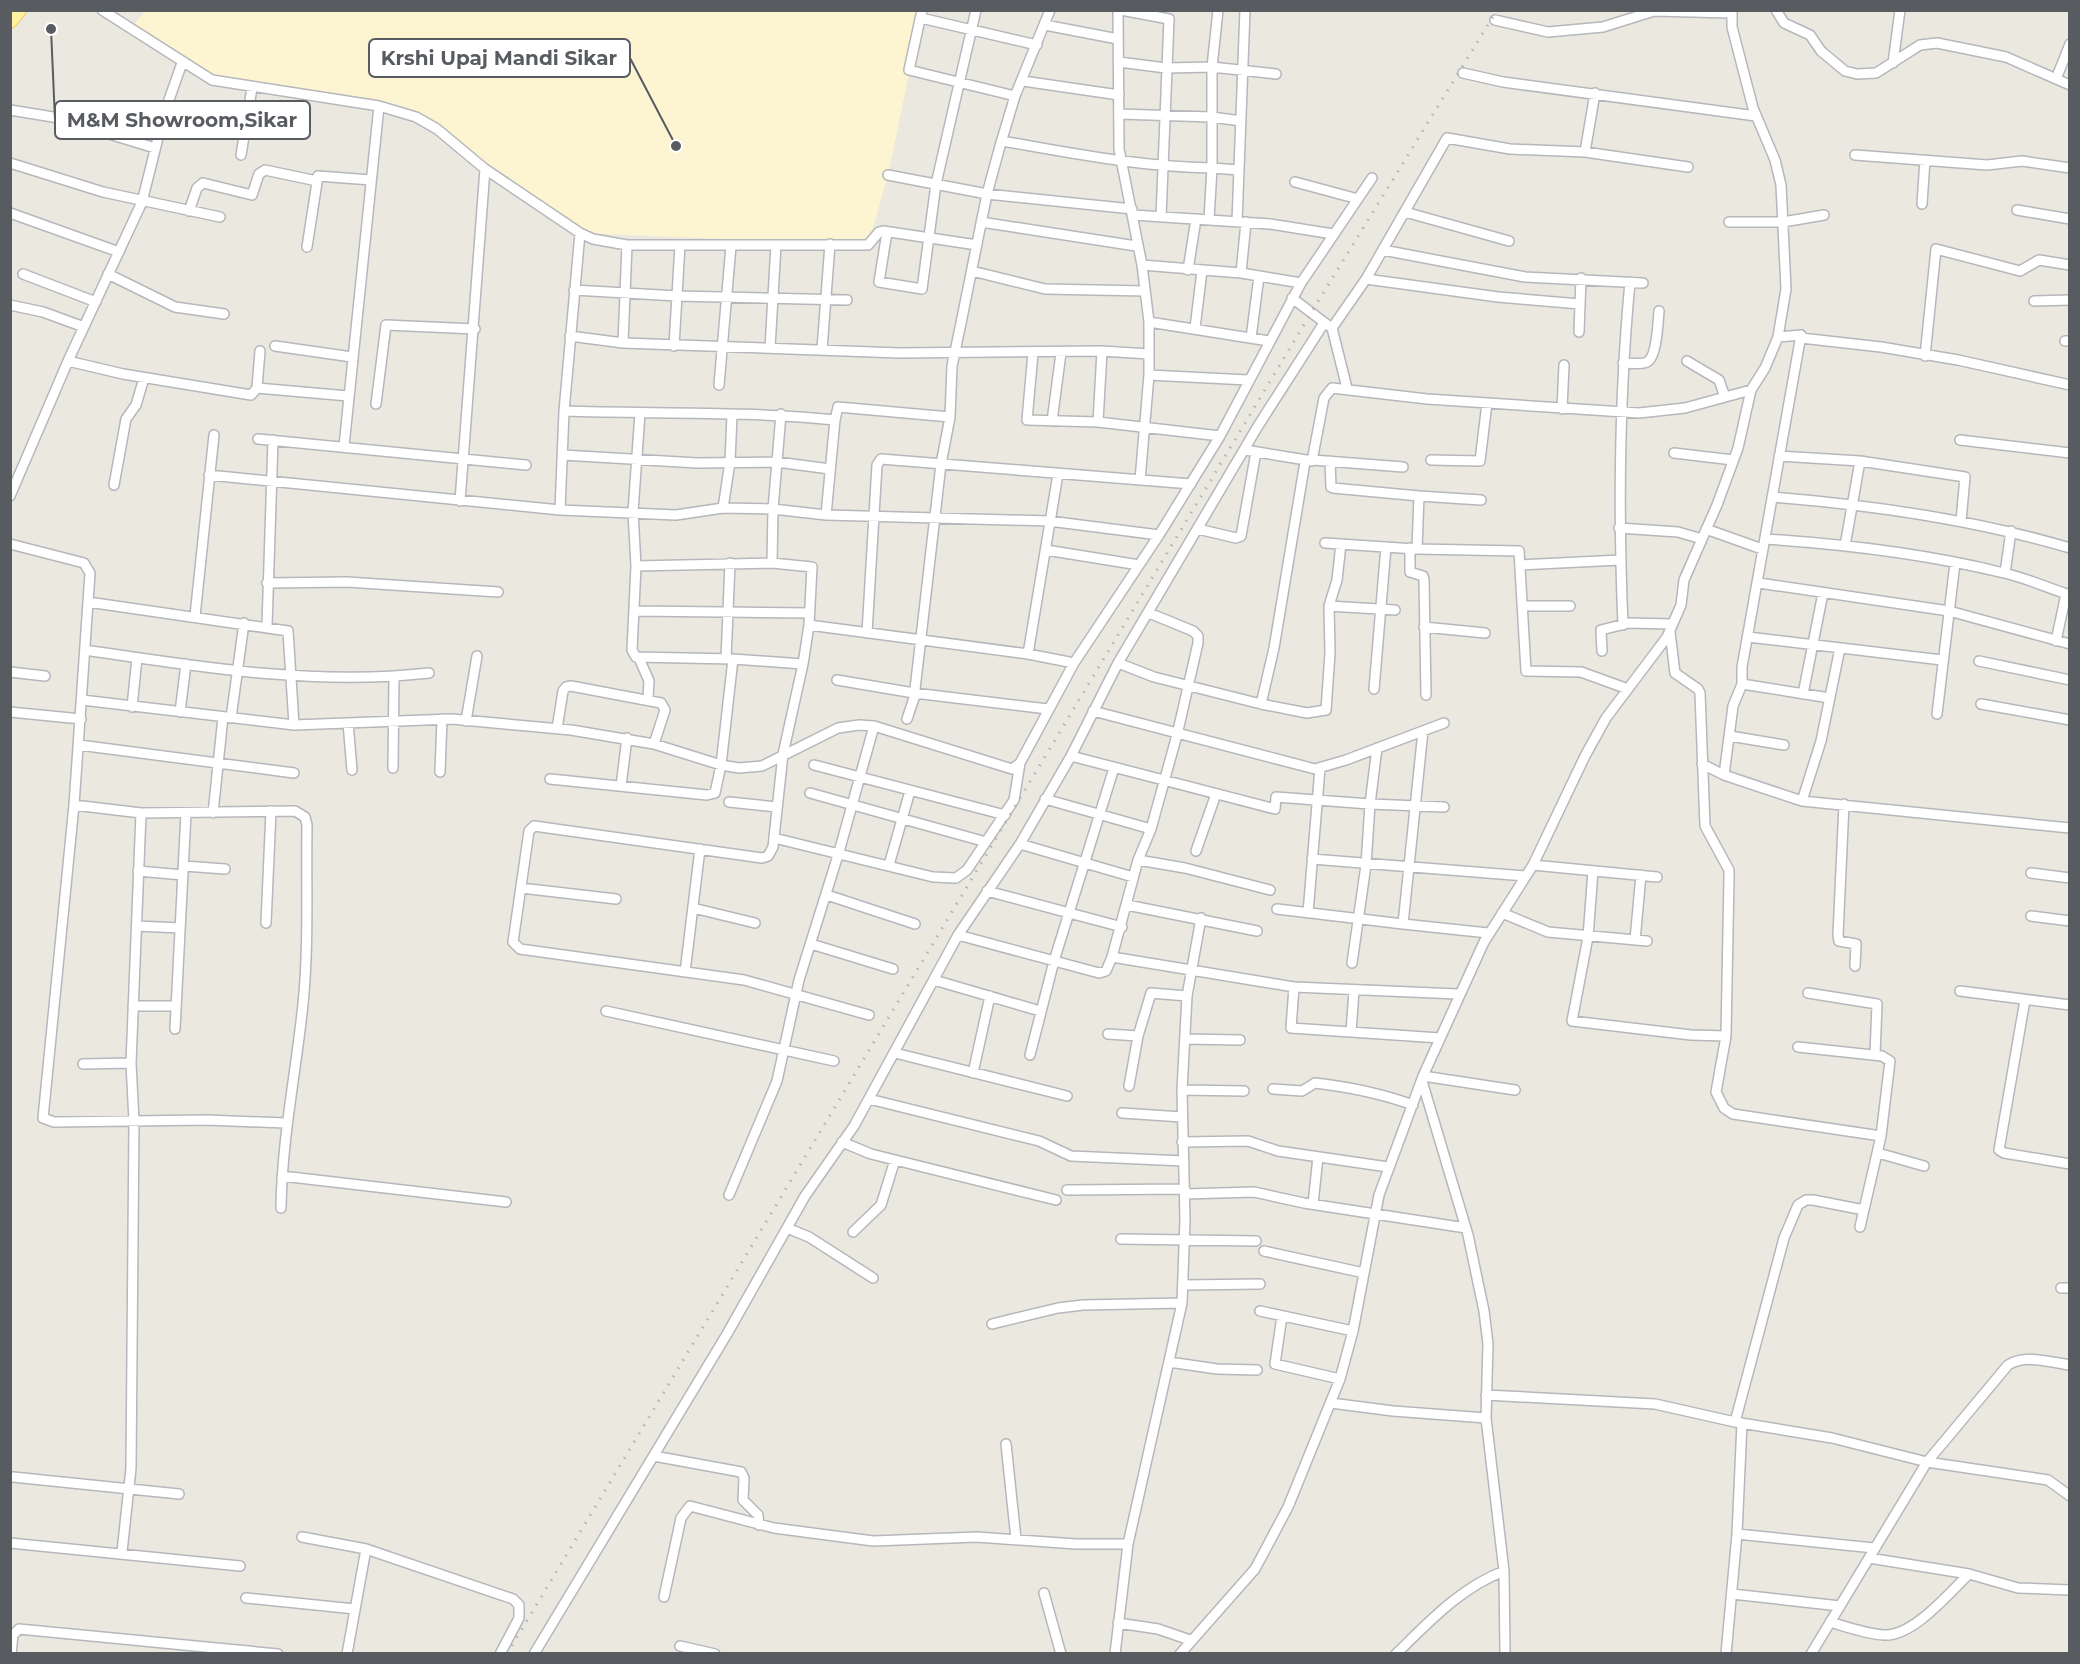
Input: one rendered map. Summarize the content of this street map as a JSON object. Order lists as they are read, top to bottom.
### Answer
{
  "places": ["M&M Showroom,Sikar", "Krshi Upaj Mandi Sikar"]
}
